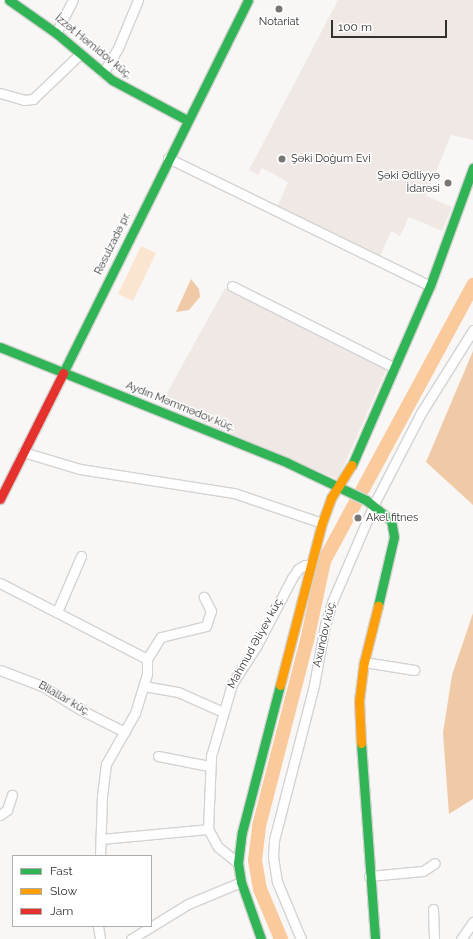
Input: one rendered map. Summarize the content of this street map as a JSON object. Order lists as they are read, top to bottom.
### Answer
{
  "streets": {
    "street": [
      "İzzət Həmidov küç.",
      "Rəsulzadə pr.",
      "Aydın Məmmədov küç.",
      "Axundov küç.",
      "Mahmud Əliyev küç.",
      "Bilallar küç."
    ]
  },
  "crossings": [
    ["İzzət Həmidov küç.", "Rəsulzadə pr."],
    ["Rəsulzadə pr.", "Aydın Məmmədov küç."],
    ["Aydın Məmmədov küç.", "Axundov küç."]
  ],
  "places": [
    "Notariat",
    "Şəki Doğum Evi",
    "Şəki Ədliyyə İdarəsi",
    "Akel fitnes"
  ],
  "legend": ["Fast", "Slow", "Jam"],
  "scale_bar": "100 m"
}
